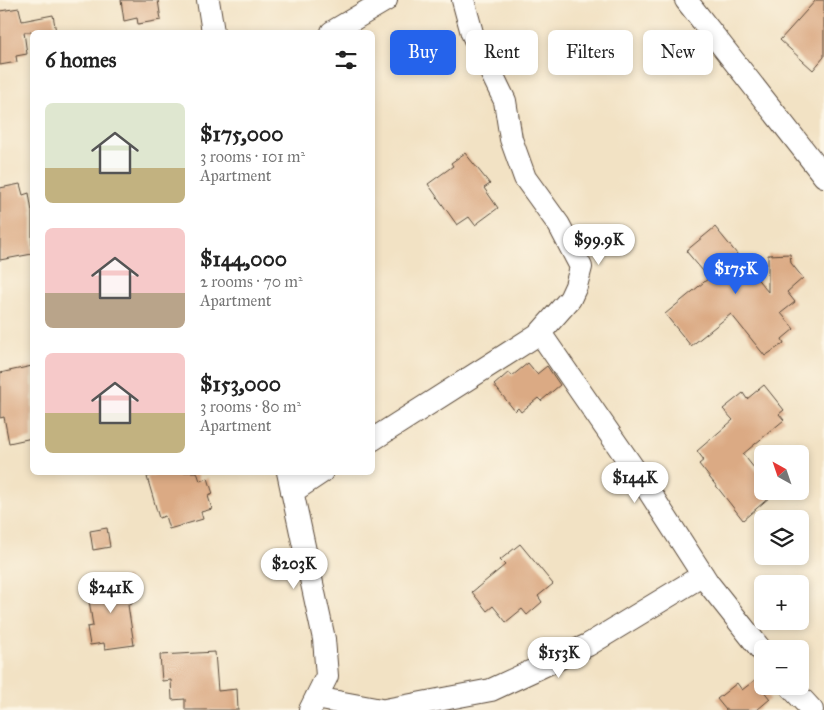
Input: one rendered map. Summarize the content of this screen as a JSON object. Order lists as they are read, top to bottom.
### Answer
{
  "north": "top left",
  "page": {
    "chip": [
      "Buy",
      "Rent",
      "Filters",
      "New"
    ],
    "heading": "6 homes",
    "list": [
      {
        "name": "$175,000",
        "note": "3 rooms · 101 m² · Apartment"
      },
      {
        "name": "$144,000",
        "note": "2 rooms · 70 m² · Apartment"
      },
      {
        "name": "$153,000",
        "note": "3 rooms · 80 m² · Apartment"
      }
    ],
    "price": [
      "$99.9K",
      "$175K",
      "$144K",
      "$203K",
      "$241K",
      "$153K"
    ],
    "map_buttons": ["+", "−"]
  }
}
